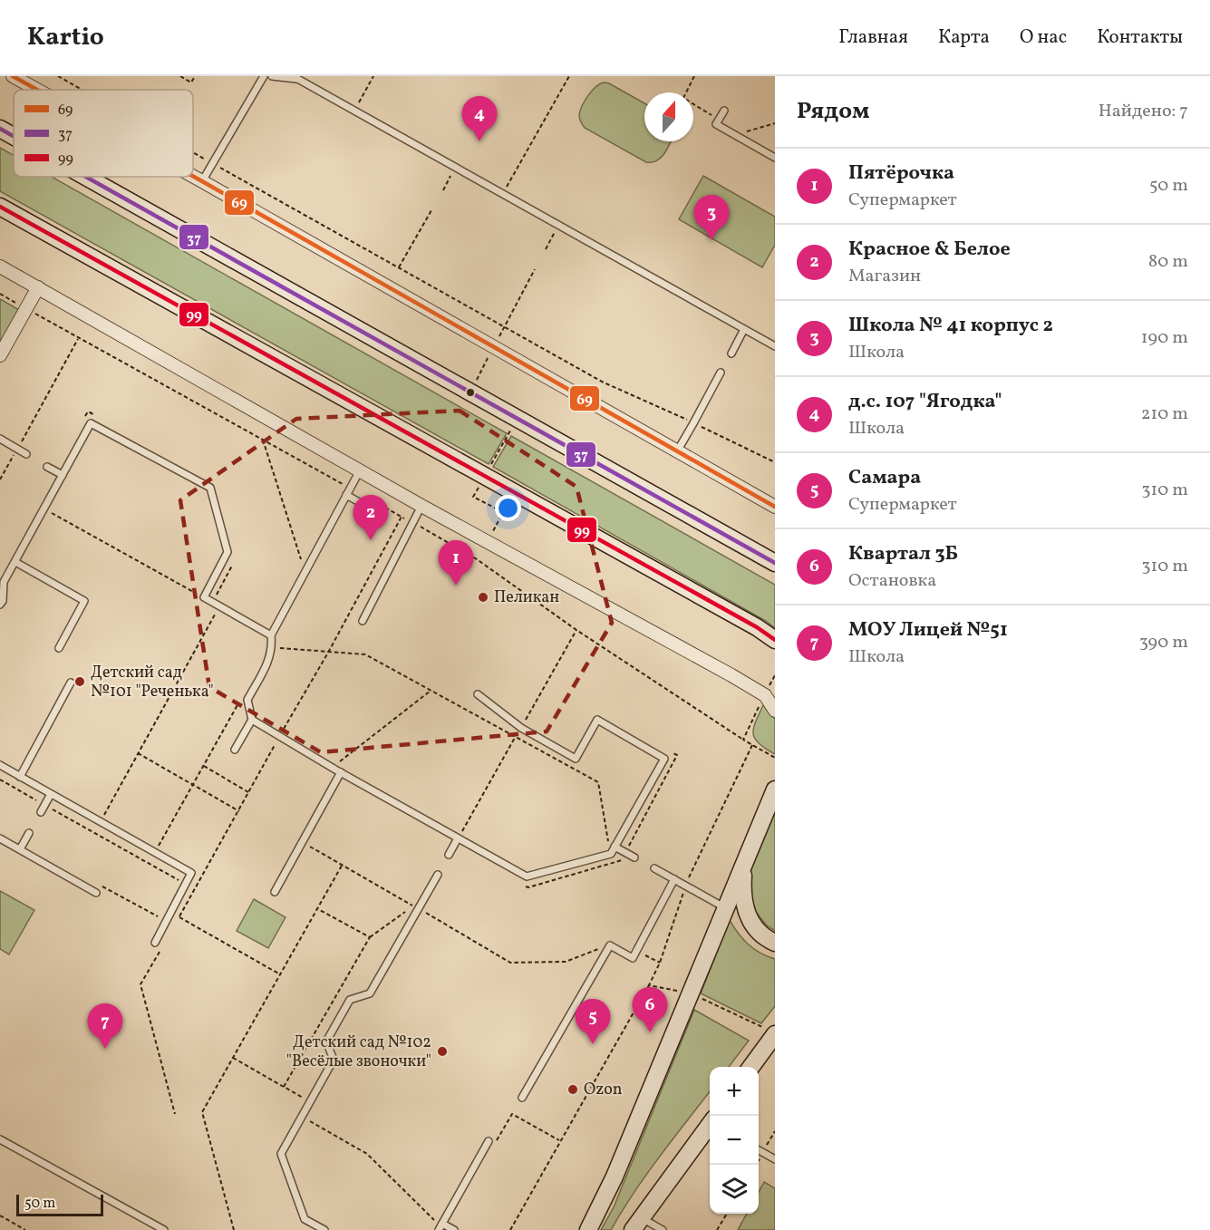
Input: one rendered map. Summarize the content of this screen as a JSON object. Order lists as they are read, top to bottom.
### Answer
{
  "places": [
    "Пеликан",
    "Детский сад №101 \"Реченька\"",
    "Детский сад №102 \"Весёлые звоночки\"",
    "Ozon"
  ],
  "lines": ["transit line 69", "transit line 37", "transit line 99"],
  "legend": ["69", "37", "99"],
  "scale_bar": "50 m",
  "north": "top",
  "page": {
    "header": "Kartio",
    "nav": [
      "Главная",
      "Карта",
      "О нас",
      "Контакты"
    ],
    "heading": ["Рядом", "Найдено: 7"],
    "pins": [
      "4",
      "3",
      "2",
      "1",
      "6",
      "5",
      "7"
    ],
    "list": [
      {
        "mark": "1",
        "name": "Пятёрочка",
        "note": "Супермаркет",
        "value": "50 m"
      },
      {
        "mark": "2",
        "name": "Красное & Белое",
        "note": "Магазин",
        "value": "80 m"
      },
      {
        "mark": "3",
        "name": "Школа № 41 корпус 2",
        "note": "Школа",
        "value": "190 m"
      },
      {
        "mark": "4",
        "name": "д.с. 107 \"Ягодка\"",
        "note": "Школа",
        "value": "210 m"
      },
      {
        "mark": "5",
        "name": "Самара",
        "note": "Супермаркет",
        "value": "310 m"
      },
      {
        "mark": "6",
        "name": "Квартал 3Б",
        "note": "Остановка",
        "value": "310 m"
      },
      {
        "mark": "7",
        "name": "МОУ Лицей №51",
        "note": "Школа",
        "value": "390 m"
      }
    ],
    "map_buttons": ["+", "−"],
    "scale": "50 m"
  }
}
